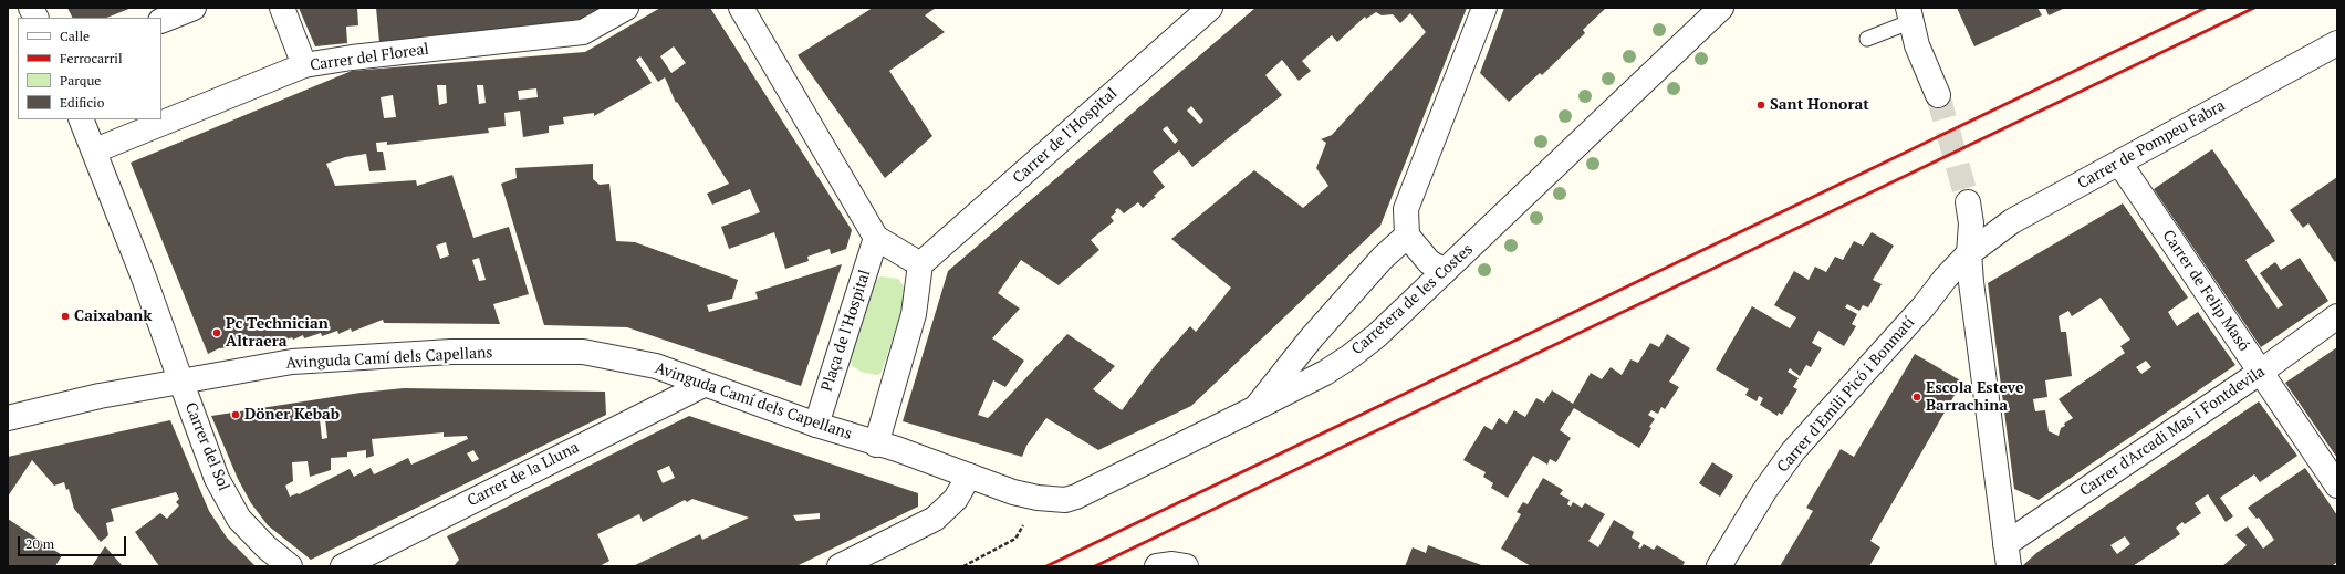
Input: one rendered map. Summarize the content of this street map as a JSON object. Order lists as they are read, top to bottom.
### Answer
{
  "streets": {
    "street": [
      "Carrer del Floreal",
      "Carrer de l'Hospital",
      "Carrer de Pompeu Fabra",
      "Carrer de Felip Masó",
      "Carretera de les Costes",
      "Plaça de l'Hospital",
      "Avinguda Camí dels Capellans",
      "Carrer d'Emili Picó i Bonmatí",
      "Carrer d'Arcadi Mas i Fontdevila",
      "Carrer del Sol",
      "Carrer de la Lluna"
    ]
  },
  "crossings": [
    ["Carrer del Floreal", "Carrer del Sol"],
    ["Carrer de Pompeu Fabra", "Carrer de Felip Masó"],
    ["Carrer de Pompeu Fabra", "Carrer d'Emili Picó i Bonmatí"],
    ["Carrer de Felip Masó", "Carrer d'Arcadi Mas i Fontdevila"],
    ["Carretera de les Costes", "Avinguda Camí dels Capellans"],
    ["Plaça de l'Hospital", "Avinguda Camí dels Capellans"],
    ["Avinguda Camí dels Capellans", "Carrer del Sol"],
    ["Avinguda Camí dels Capellans", "Carrer de la Lluna"]
  ],
  "places": [
    "Sant Honorat",
    "Caixabank",
    "Pc Technician Altraera",
    "Escola Esteve Barrachina",
    "Döner Kebab"
  ],
  "legend": [
    "Calle",
    "Ferrocarril",
    "Parque",
    "Edificio"
  ],
  "scale_bar": "20 m"
}
